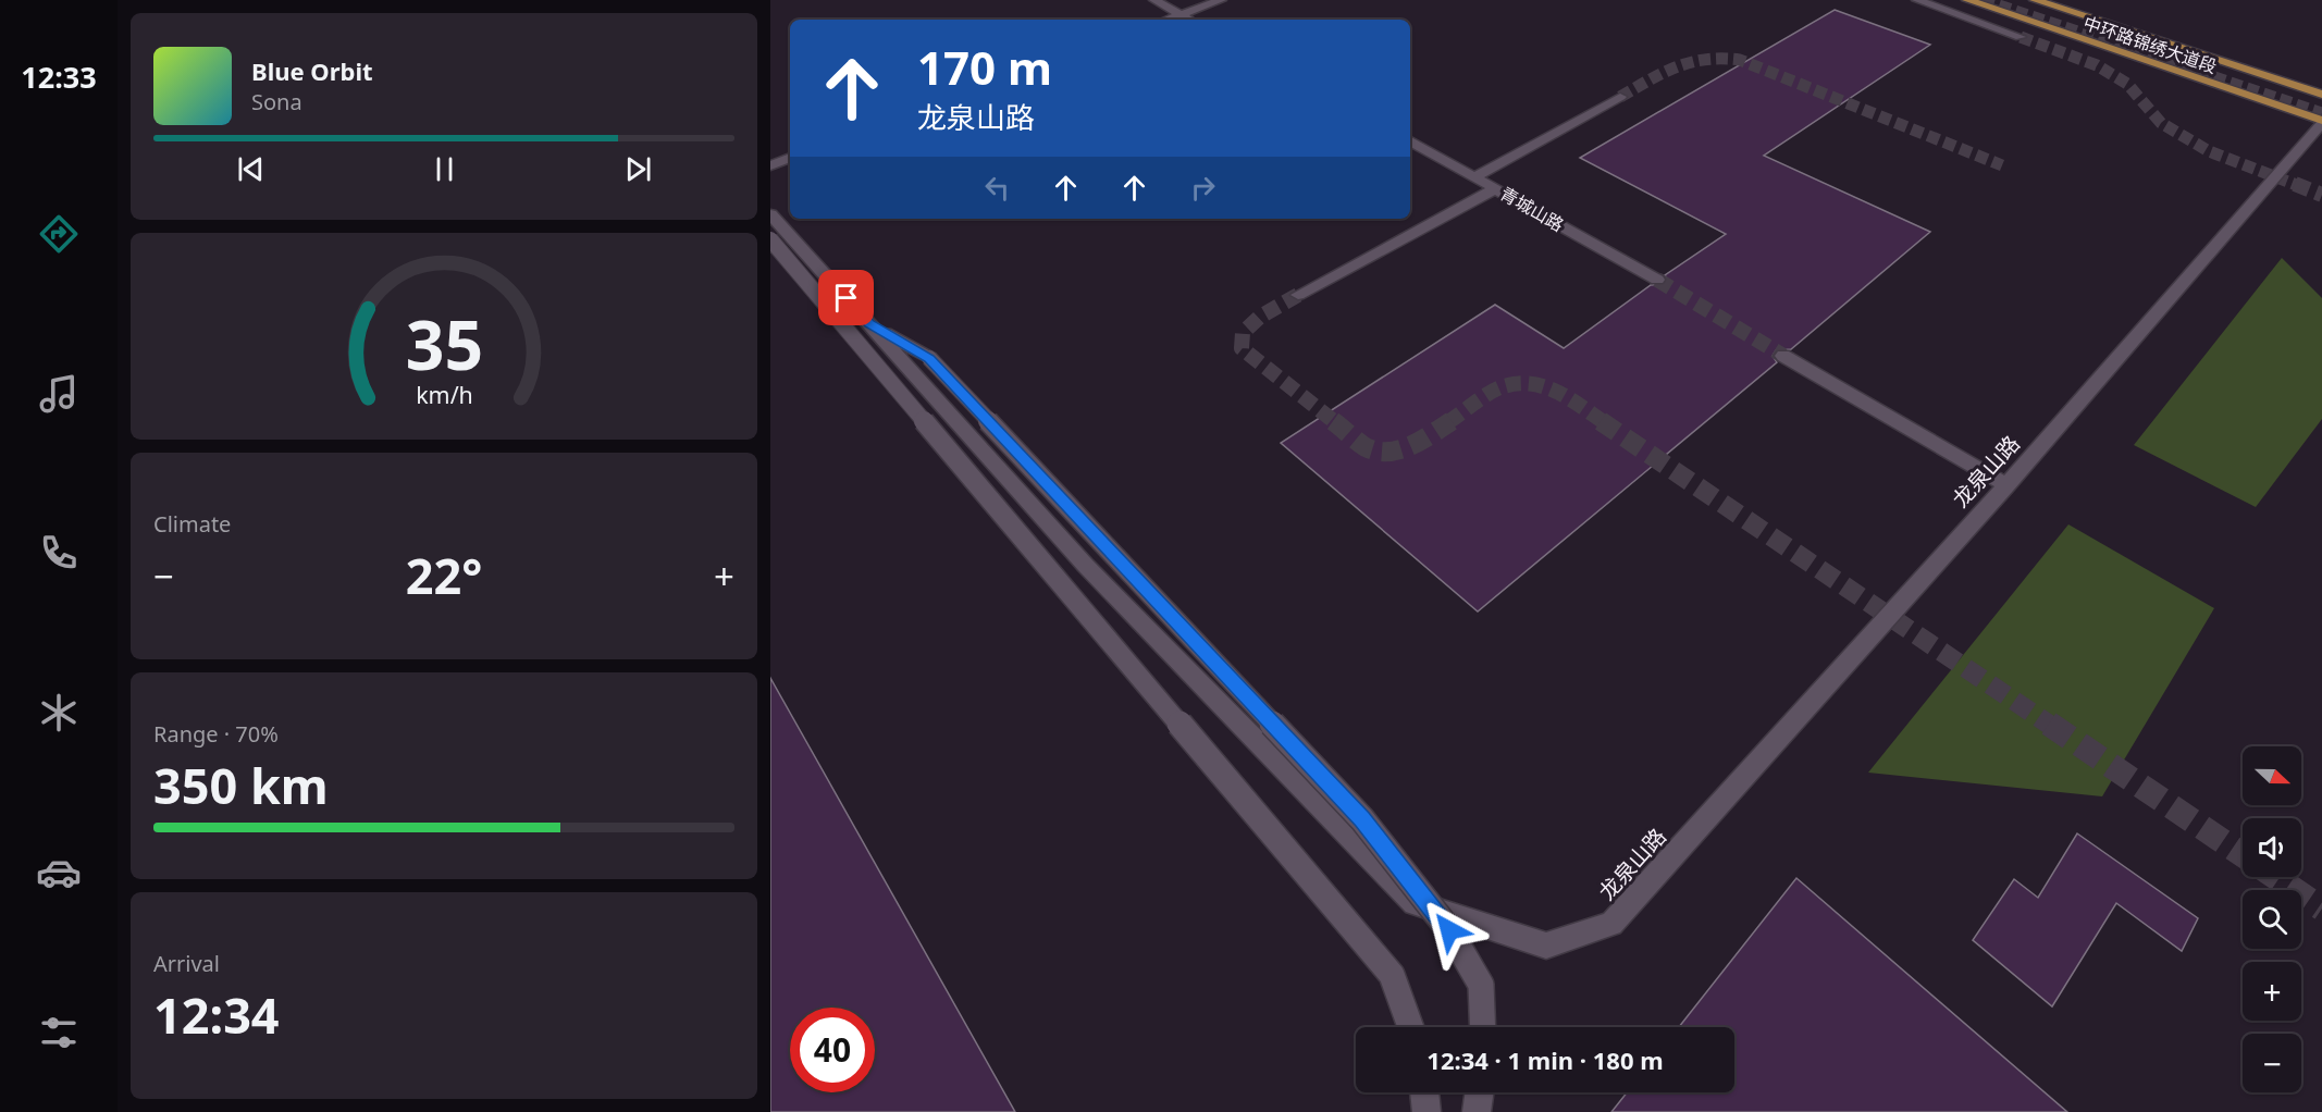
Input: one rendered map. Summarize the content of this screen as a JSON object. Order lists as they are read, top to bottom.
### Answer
{
  "streets": {
    "main road": ["中环路锦绣大道段"],
    "street": ["青城山路", "龙泉山路"]
  },
  "crossings": [
    ["中环路锦绣大道段", "龙泉山路"]
  ],
  "north": "right",
  "page": {
    "tabs": "12:33",
    "turn": ["170 m", "龙泉山路"],
    "song": ["Blue Orbit", "Sona"],
    "tile": [
      "Climate",
      ["Range · 70%", "350 km"],
      ["Arrival", "12:34"]
    ],
    "heat": ["−", "22°", "+"],
    "map_buttons": ["+", "−"],
    "limit": "40",
    "trip": "12:34 · 1 min · 180 m",
    "gauge": ["35", "km/h"]
  }
}
